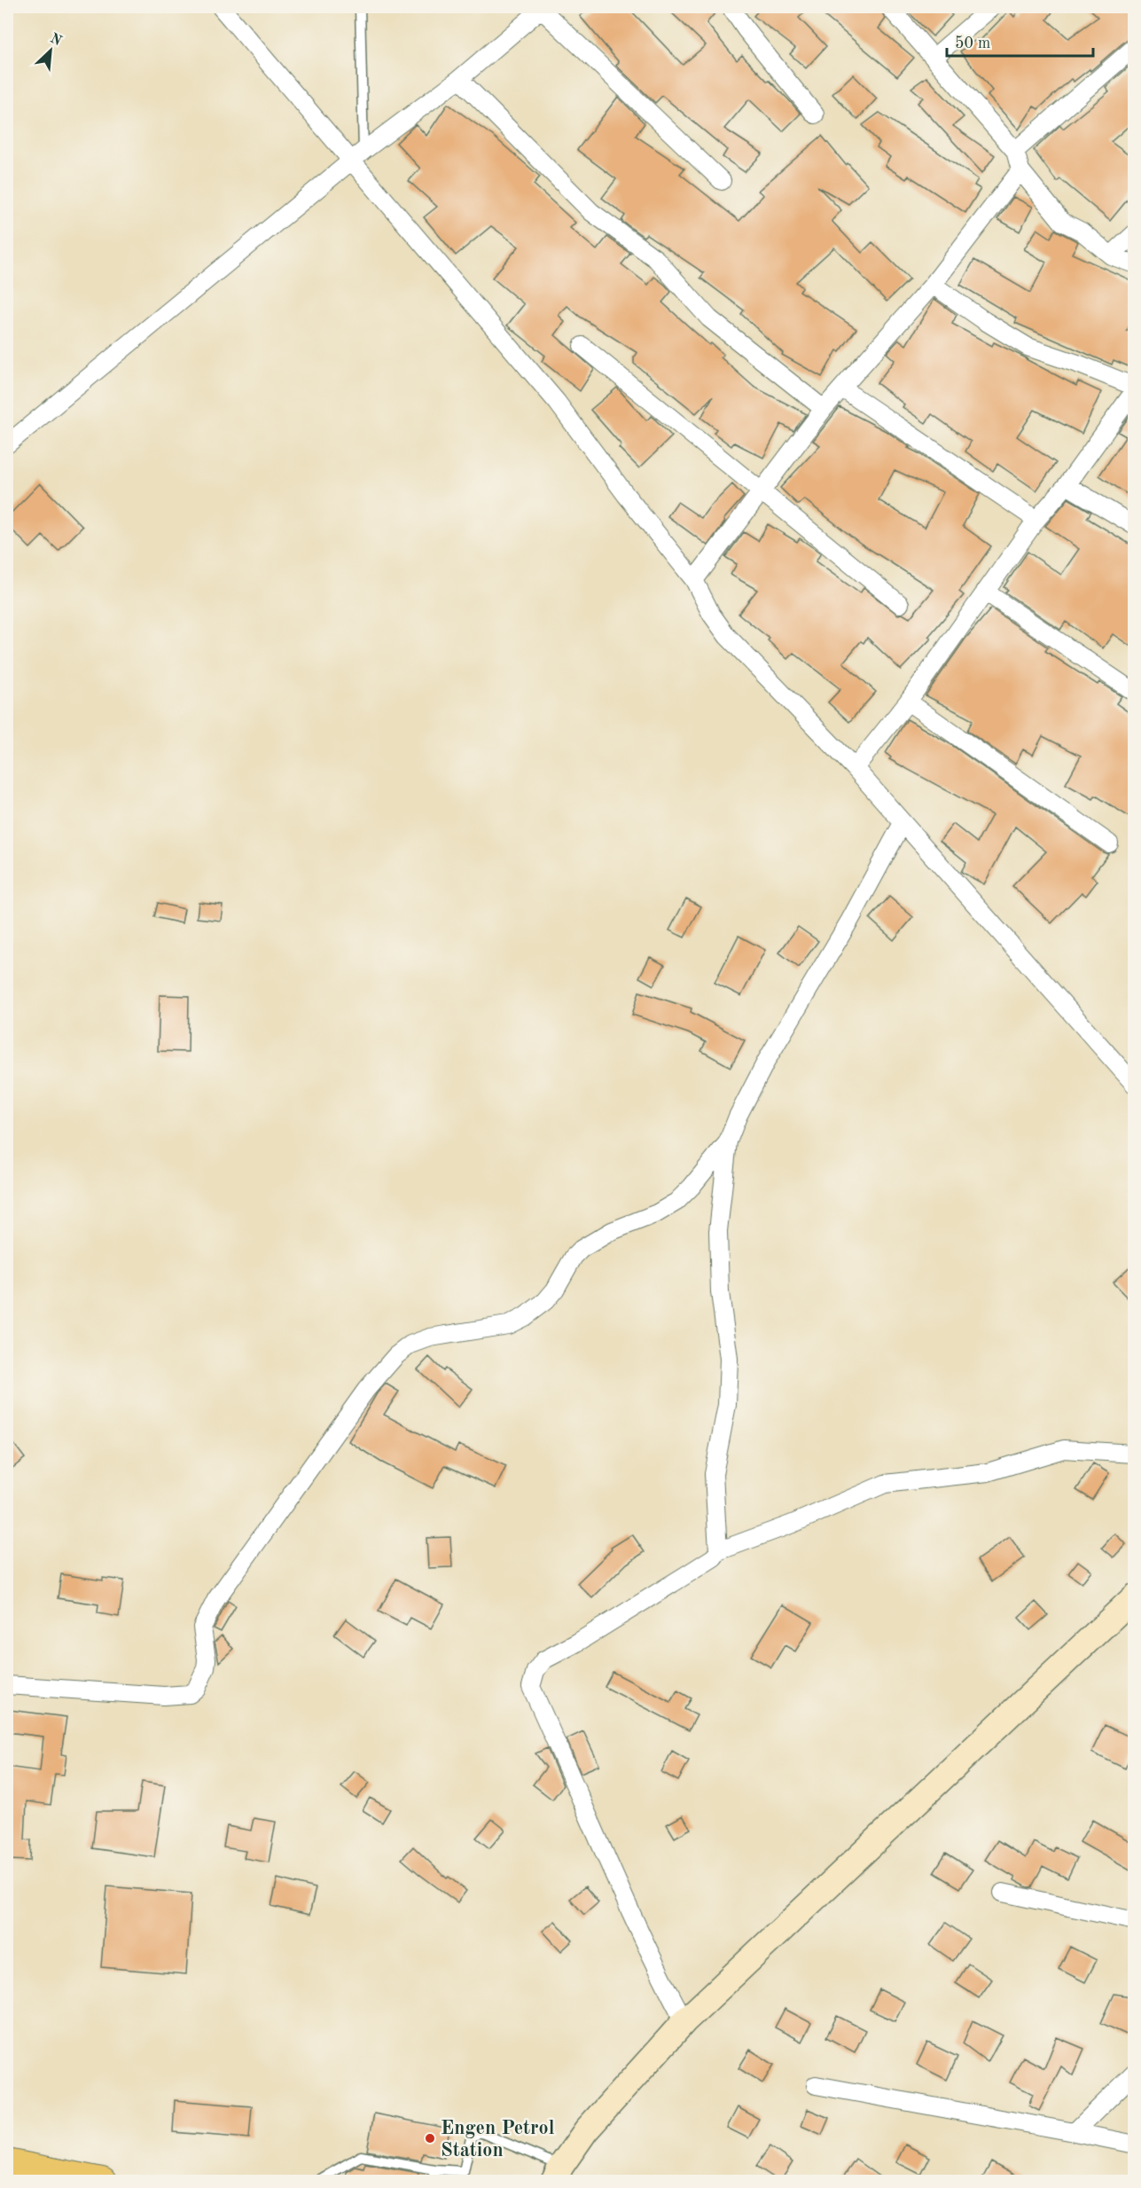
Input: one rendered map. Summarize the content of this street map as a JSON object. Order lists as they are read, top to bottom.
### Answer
{
  "places": ["Engen Petrol Station"],
  "scale_bar": "50 m",
  "north": "top right"
}
